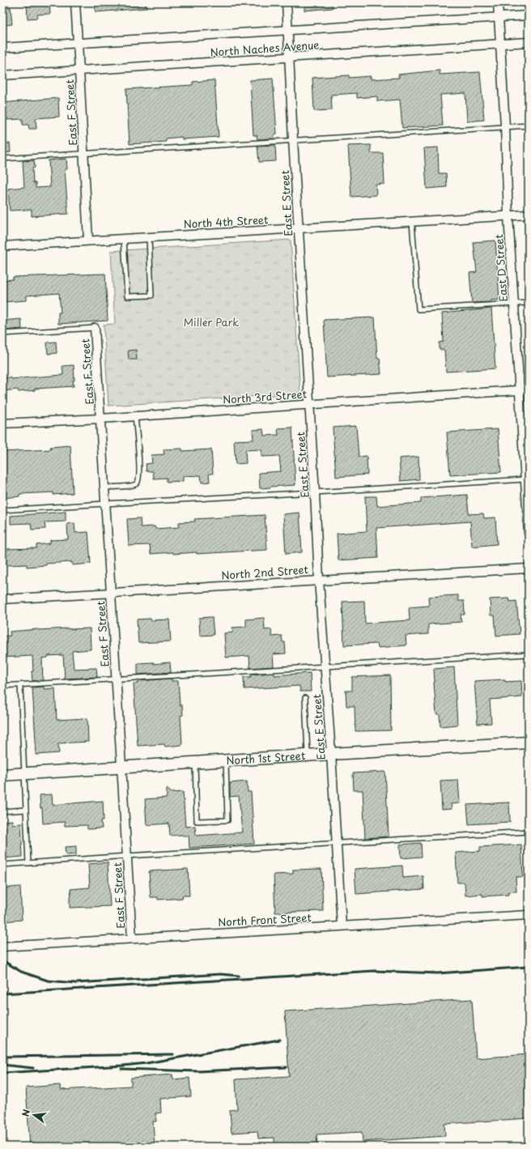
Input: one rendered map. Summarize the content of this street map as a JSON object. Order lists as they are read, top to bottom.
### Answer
{
  "streets": {
    "main road": ["North 1st Street"],
    "street": [
      "North Naches Avenue",
      "East F Street",
      "East E Street",
      "North 4th Street",
      "East D Street",
      "North 3rd Street",
      "North 2nd Street",
      "North Front Street"
    ]
  },
  "crossings": [
    ["North Naches Avenue", "East F Street"],
    ["North Naches Avenue", "East E Street"],
    ["North Naches Avenue", "East D Street"],
    ["East F Street", "North 4th Street"],
    ["East F Street", "North 3rd Street"],
    ["East F Street", "North 2nd Street"],
    ["East F Street", "North 1st Street"],
    ["East F Street", "North Front Street"],
    ["East E Street", "North 4th Street"],
    ["East E Street", "North 3rd Street"],
    ["East E Street", "North 2nd Street"],
    ["East E Street", "North 1st Street"],
    ["East E Street", "North Front Street"],
    ["North 4th Street", "East D Street"],
    ["East D Street", "North 3rd Street"]
  ],
  "parks": ["Miller Park"],
  "north": "left"
}
